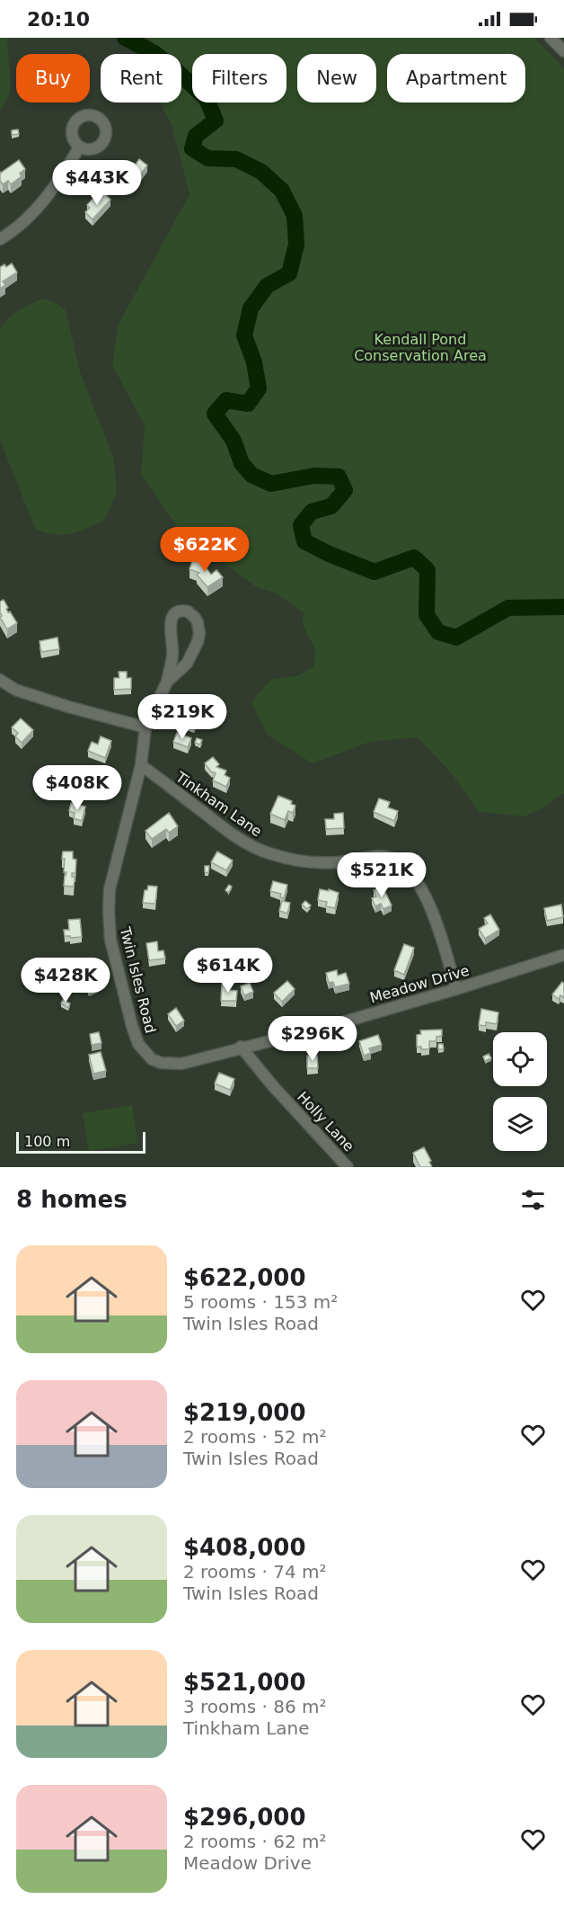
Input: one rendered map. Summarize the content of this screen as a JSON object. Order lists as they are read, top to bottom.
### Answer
{
  "streets": {
    "street": [
      "Tinkham Lane",
      "Twin Isles Road",
      "Meadow Drive",
      "Holly Lane"
    ]
  },
  "crossings": [
    ["Tinkham Lane", "Twin Isles Road"],
    ["Tinkham Lane", "Meadow Drive"],
    ["Twin Isles Road", "Meadow Drive"],
    ["Meadow Drive", "Holly Lane"]
  ],
  "parks": ["Kendall Pond Conservation Area"],
  "scale_bar": "100 m",
  "page": {
    "status": "20:10",
    "chip": [
      "Buy",
      "Rent",
      "Filters",
      "New",
      "Apartment"
    ],
    "price": [
      "$443K",
      "$622K",
      "$219K",
      "$408K",
      "$521K",
      "$614K",
      "$428K",
      "$296K"
    ],
    "scale": "100 m",
    "heading": "8 homes",
    "list": [
      {
        "name": "$622,000",
        "note": "5 rooms · 153 m² · Twin Isles Road"
      },
      {
        "name": "$219,000",
        "note": "2 rooms · 52 m² · Twin Isles Road"
      },
      {
        "name": "$408,000",
        "note": "2 rooms · 74 m² · Twin Isles Road"
      },
      {
        "name": "$521,000",
        "note": "3 rooms · 86 m² · Tinkham Lane"
      },
      {
        "name": "$296,000",
        "note": "2 rooms · 62 m² · Meadow Drive"
      }
    ]
  }
}
